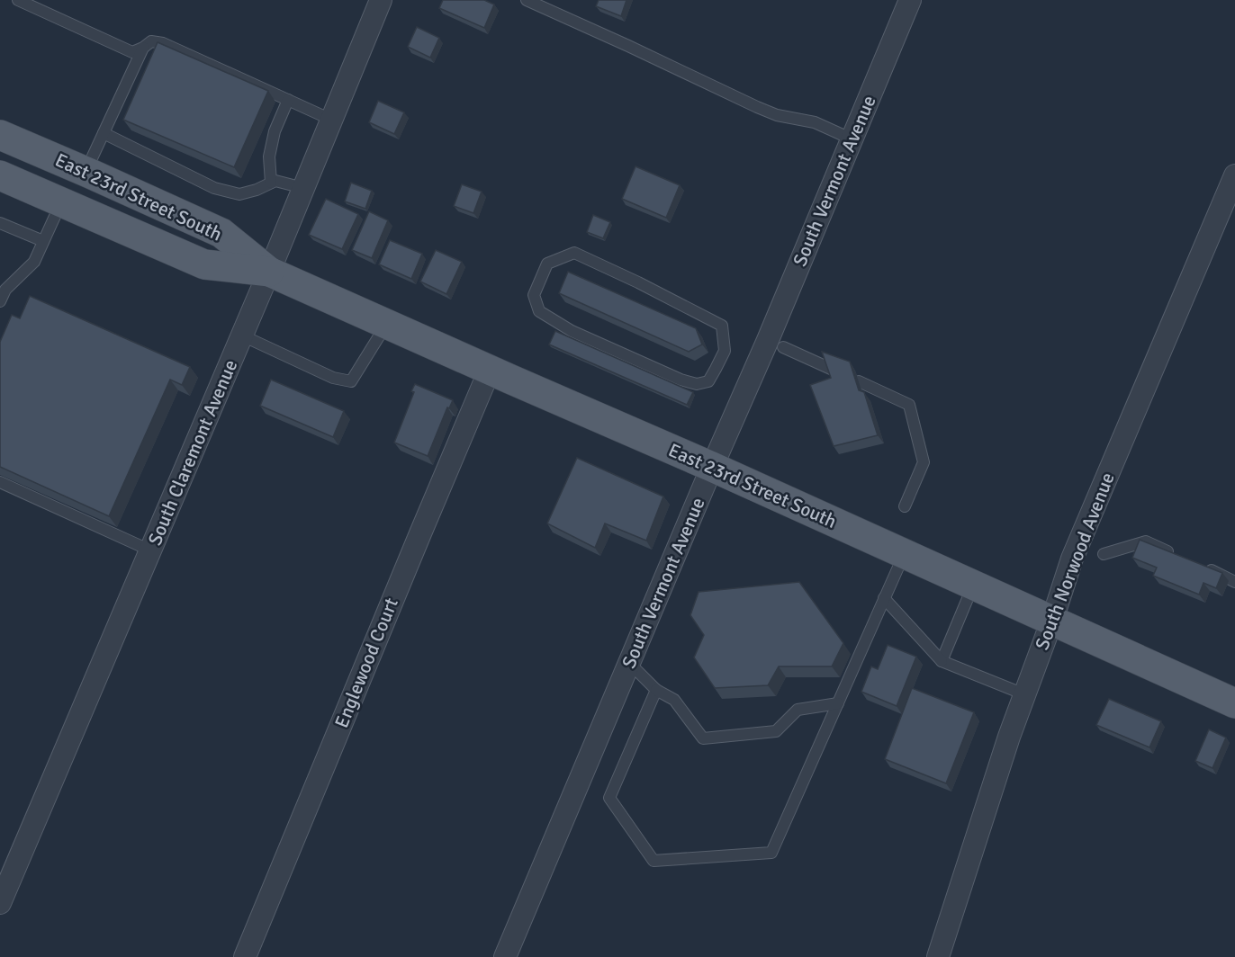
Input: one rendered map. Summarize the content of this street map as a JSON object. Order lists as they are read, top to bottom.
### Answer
{
  "streets": {
    "main road": ["East 23rd Street South"],
    "street": [
      "South Vermont Avenue",
      "South Claremont Avenue",
      "South Norwood Avenue",
      "Englewood Court"
    ]
  },
  "crossings": [
    ["South Vermont Avenue", "East 23rd Street South"],
    ["East 23rd Street South", "South Claremont Avenue"],
    ["East 23rd Street South", "South Norwood Avenue"],
    ["East 23rd Street South", "Englewood Court"]
  ]
}
